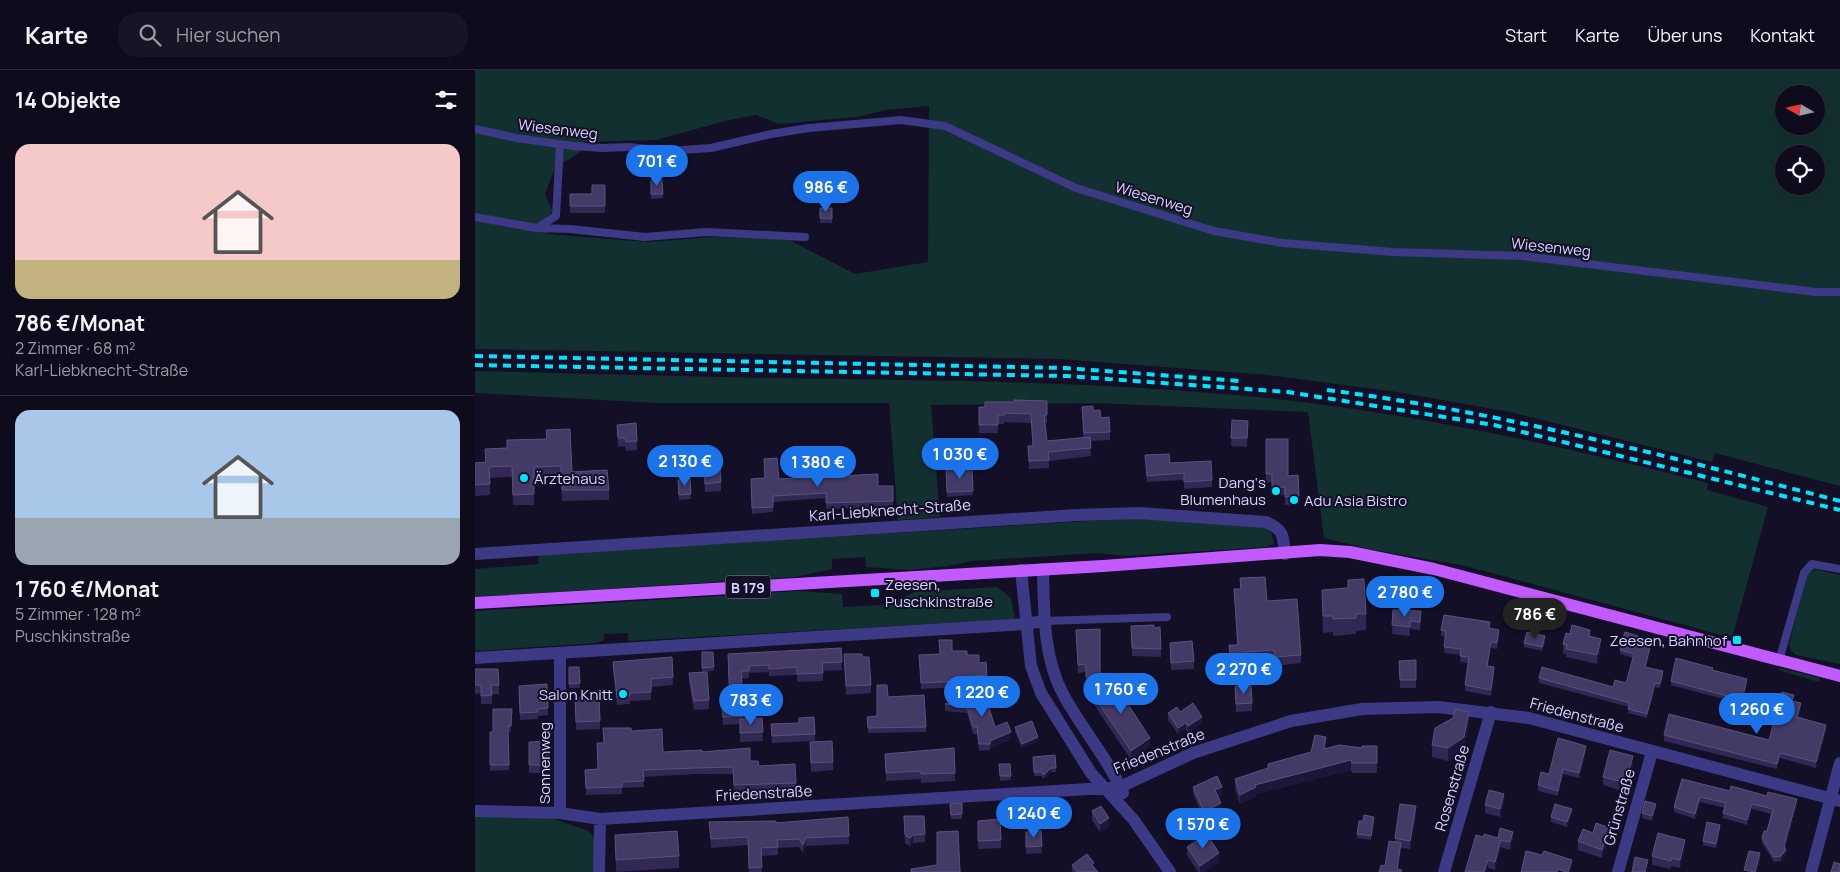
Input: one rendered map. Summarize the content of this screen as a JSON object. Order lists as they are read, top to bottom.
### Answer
{
  "streets": {
    "main road": ["B 179"],
    "street": [
      "Karl-Liebknecht-Straße",
      "Friedenstraße",
      "Sonnenweg",
      "Rosenstraße",
      "Grünstraße"
    ],
    "lane": ["Wiesenweg"]
  },
  "crossings": [
    ["Karl-Liebknecht-Straße", "B 179"],
    ["Friedenstraße", "Sonnenweg"],
    ["Friedenstraße", "Rosenstraße"],
    ["Friedenstraße", "Grünstraße"]
  ],
  "places": {
    "other": [
      "Ärztehaus",
      "Dang‘s Blumenhaus",
      "Adu Asia Bistro",
      "Salon Knitt"
    ],
    "transit": ["Zeesen, Puschkinstraße", "Zeesen, Bahnhof"]
  },
  "north": "left",
  "page": {
    "header": "Karte",
    "search": "Hier suchen",
    "nav": [
      "Start",
      "Karte",
      "Über uns",
      "Kontakt"
    ],
    "heading": "14 Objekte",
    "list": [
      {
        "name": "786 €/Monat",
        "note": "2 Zimmer · 68 m² · Karl-Liebknecht-Straße"
      },
      {
        "name": "1 760 €/Monat",
        "note": "5 Zimmer · 128 m² · Puschkinstraße"
      }
    ],
    "price": [
      "701 €",
      "986 €",
      "1 030 €",
      "2 130 €",
      "1 380 €",
      "2 780 €",
      "786 €",
      "2 270 €",
      "1 760 €",
      "1 220 €",
      "783 €",
      "1 260 €",
      "1 240 €",
      "1 570 €"
    ]
  }
}
